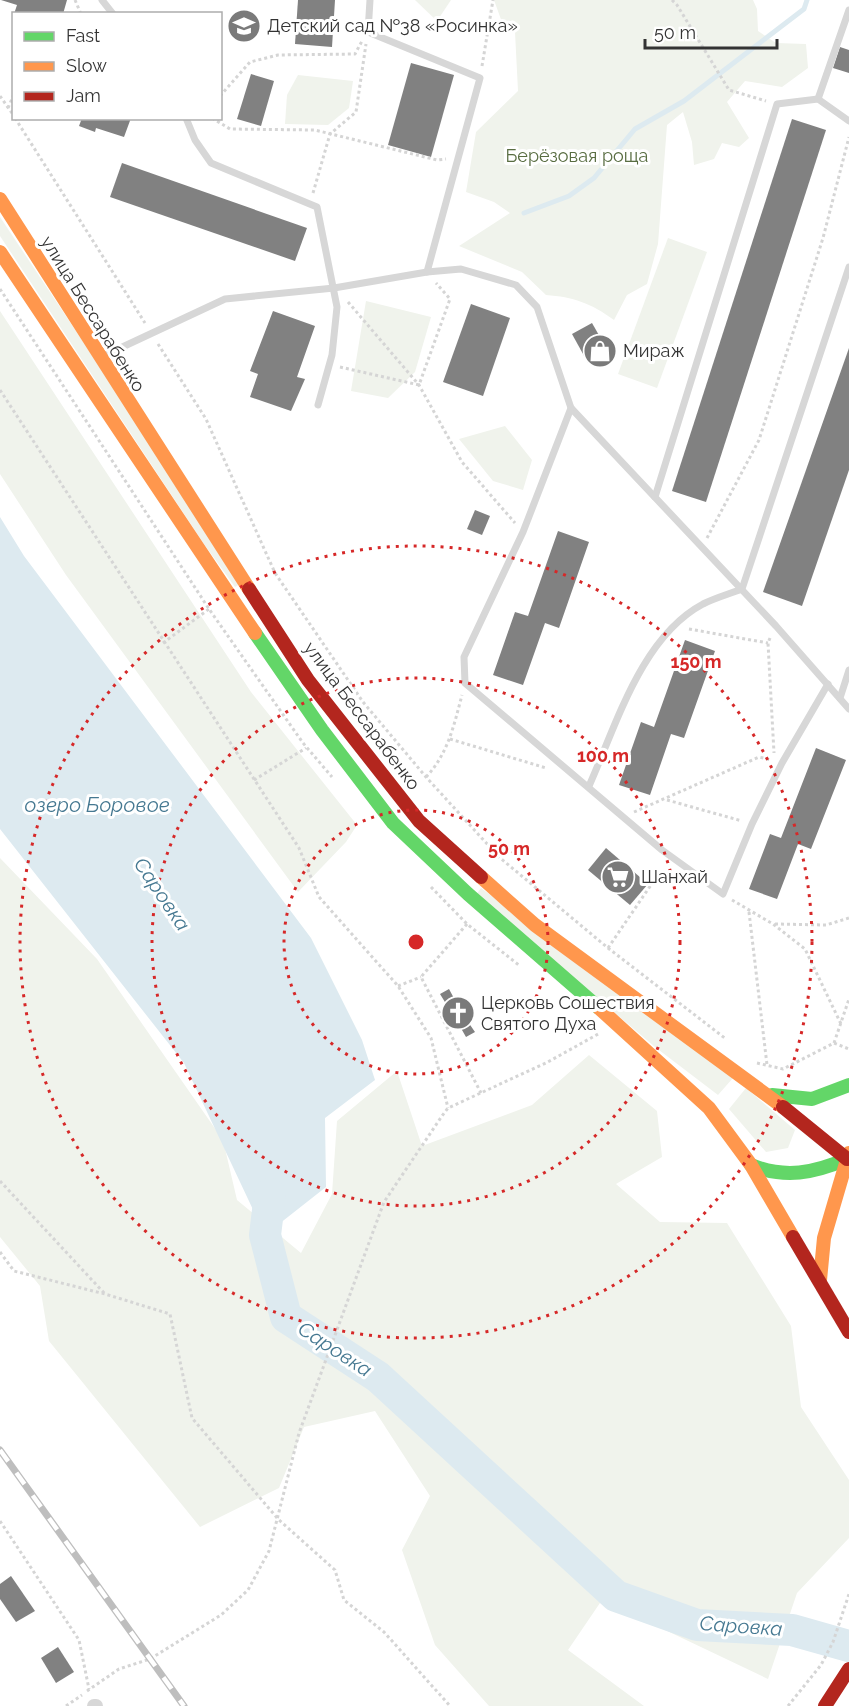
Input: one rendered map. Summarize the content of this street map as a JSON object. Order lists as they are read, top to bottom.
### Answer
{
  "streets": {
    "main road": ["улица Бессарабенко"]
  },
  "water": ["озеро Боровое", "Саровка"],
  "parks": ["Берёзовая роща"],
  "places": {
    "school or university": ["Детский сад №38 «Росинка»"],
    "shop": ["Мираж"],
    "supermarket": ["Шанхай"],
    "church": ["Церковь Сошествия Святого Духа"]
  },
  "legend": ["Fast", "Slow", "Jam"],
  "scale_bar": "50 m",
  "rings": ["150 m", "100 m", "50 m"]
}
